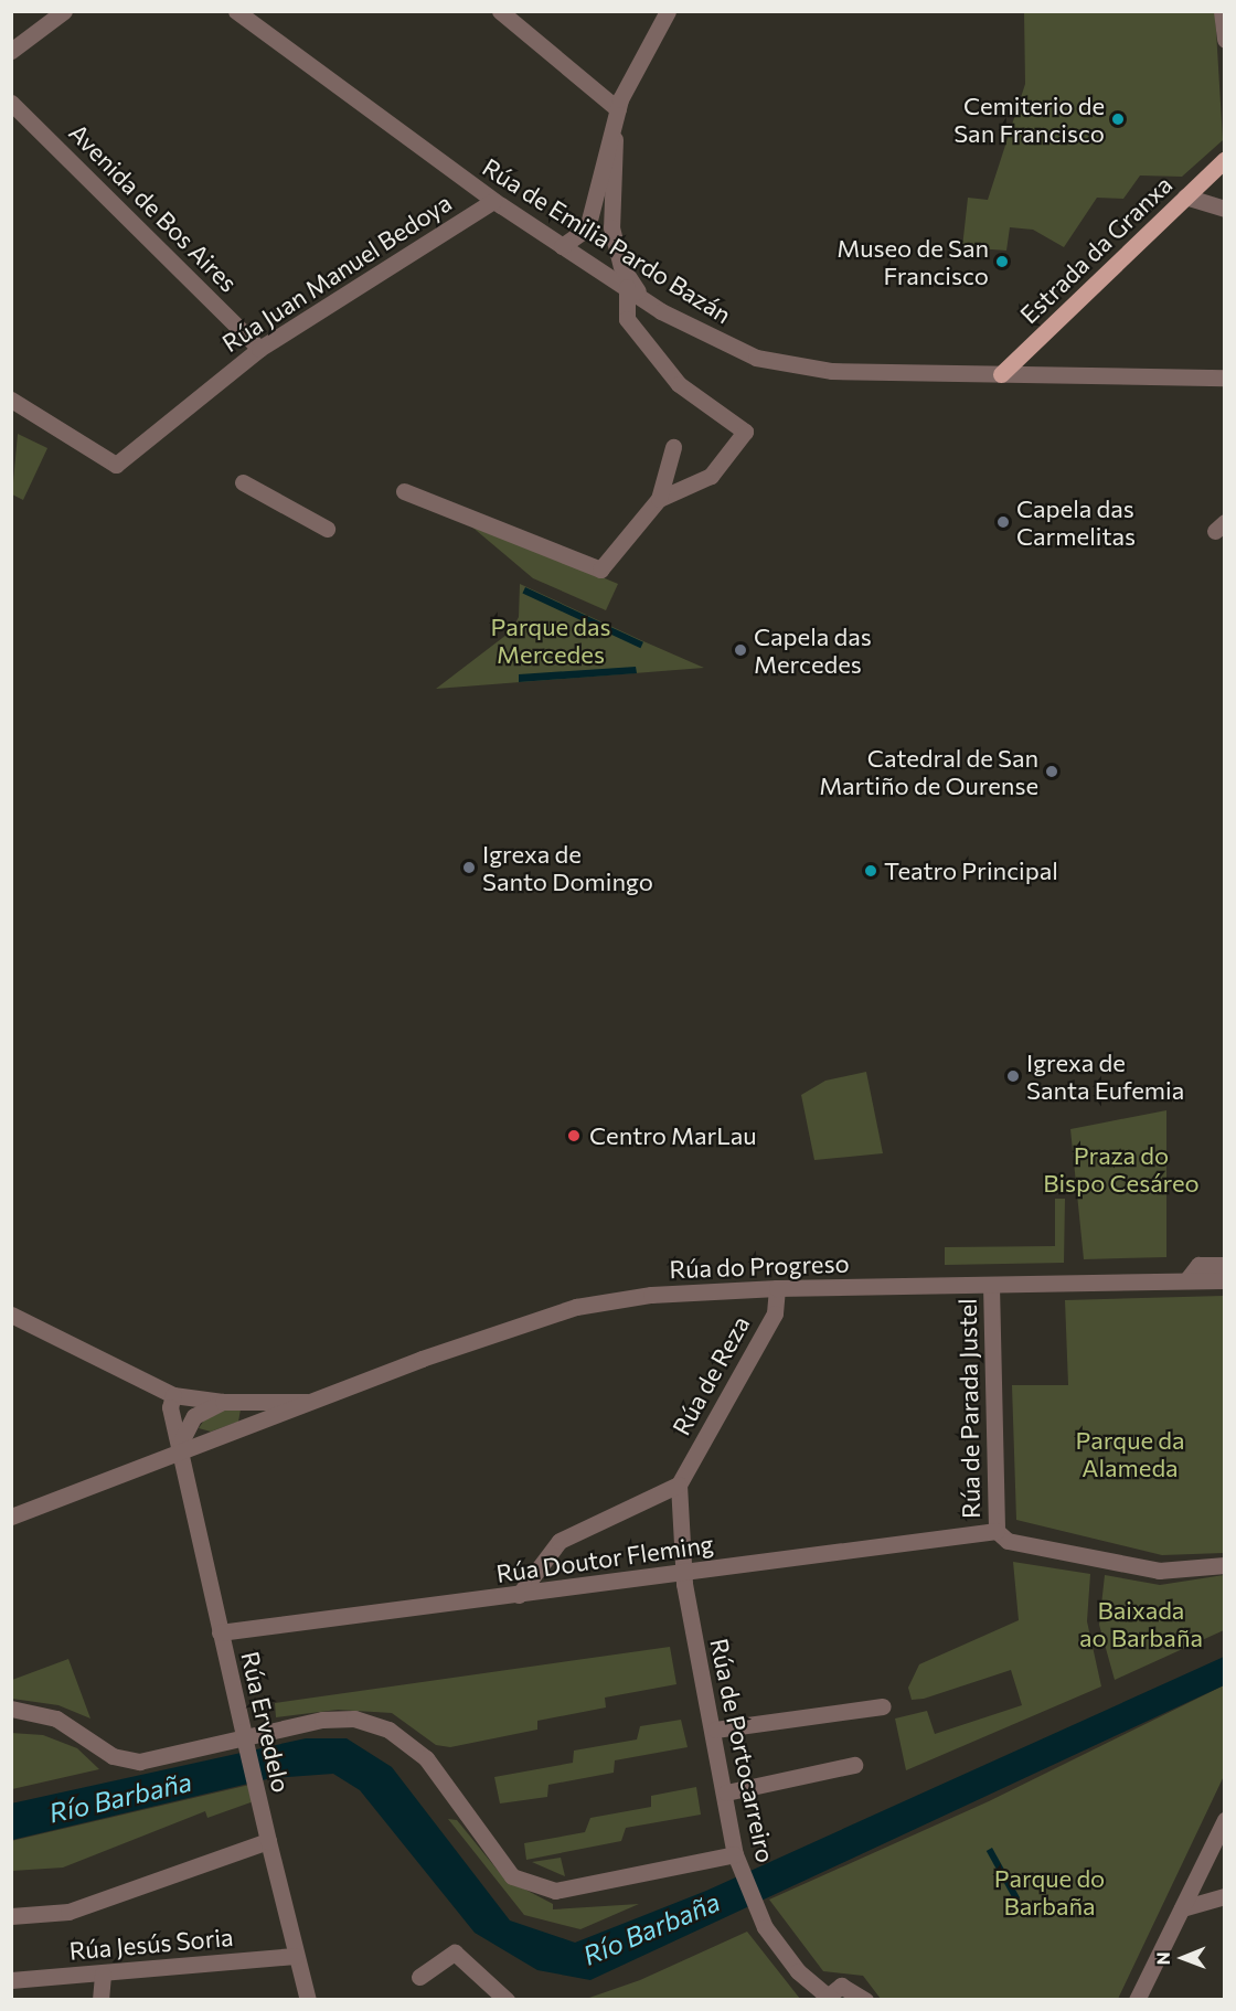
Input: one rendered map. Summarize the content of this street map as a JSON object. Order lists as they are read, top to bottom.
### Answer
{
  "streets": {
    "main road": ["Estrada da Granxa"],
    "street": [
      "Avenida de Bos Aires",
      "Rúa de Emilia Pardo Bazán",
      "Rúa Juan Manuel Bedoya",
      "Rúa do Progreso",
      "Rúa de Reza",
      "Rúa de Parada Justel",
      "Rúa Doutor Fleming",
      "Rúa Ervedelo",
      "Rúa de Portocarreiro",
      "Rúa Jesús Soria"
    ]
  },
  "crossings": [
    ["Avenida de Bos Aires", "Rúa Juan Manuel Bedoya"],
    ["Rúa de Emilia Pardo Bazán", "Estrada da Granxa"],
    ["Rúa de Emilia Pardo Bazán", "Rúa Juan Manuel Bedoya"],
    ["Rúa do Progreso", "Rúa de Reza"],
    ["Rúa do Progreso", "Rúa de Parada Justel"],
    ["Rúa do Progreso", "Rúa Ervedelo"],
    ["Rúa de Parada Justel", "Rúa Doutor Fleming"],
    ["Rúa Doutor Fleming", "Rúa Ervedelo"],
    ["Rúa Doutor Fleming", "Rúa de Portocarreiro"],
    ["Rúa Ervedelo", "Rúa Jesús Soria"]
  ],
  "water": ["Río Barbaña"],
  "parks": [
    "Parque das Mercedes",
    "Praza do Bispo Cesáreo",
    "Parque da Alameda",
    "Baixada ao Barbaña",
    "Parque do Barbaña"
  ],
  "places": [
    "Cemiterio de San Francisco",
    "Museo de San Francisco",
    "Capela das Carmelitas",
    "Capela das Mercedes",
    "Catedral de San Martiño de Ourense",
    "Igrexa de Santo Domingo",
    "Teatro Principal",
    "Igrexa de Santa Eufemia",
    "Centro MarLau"
  ],
  "north": "left"
}
